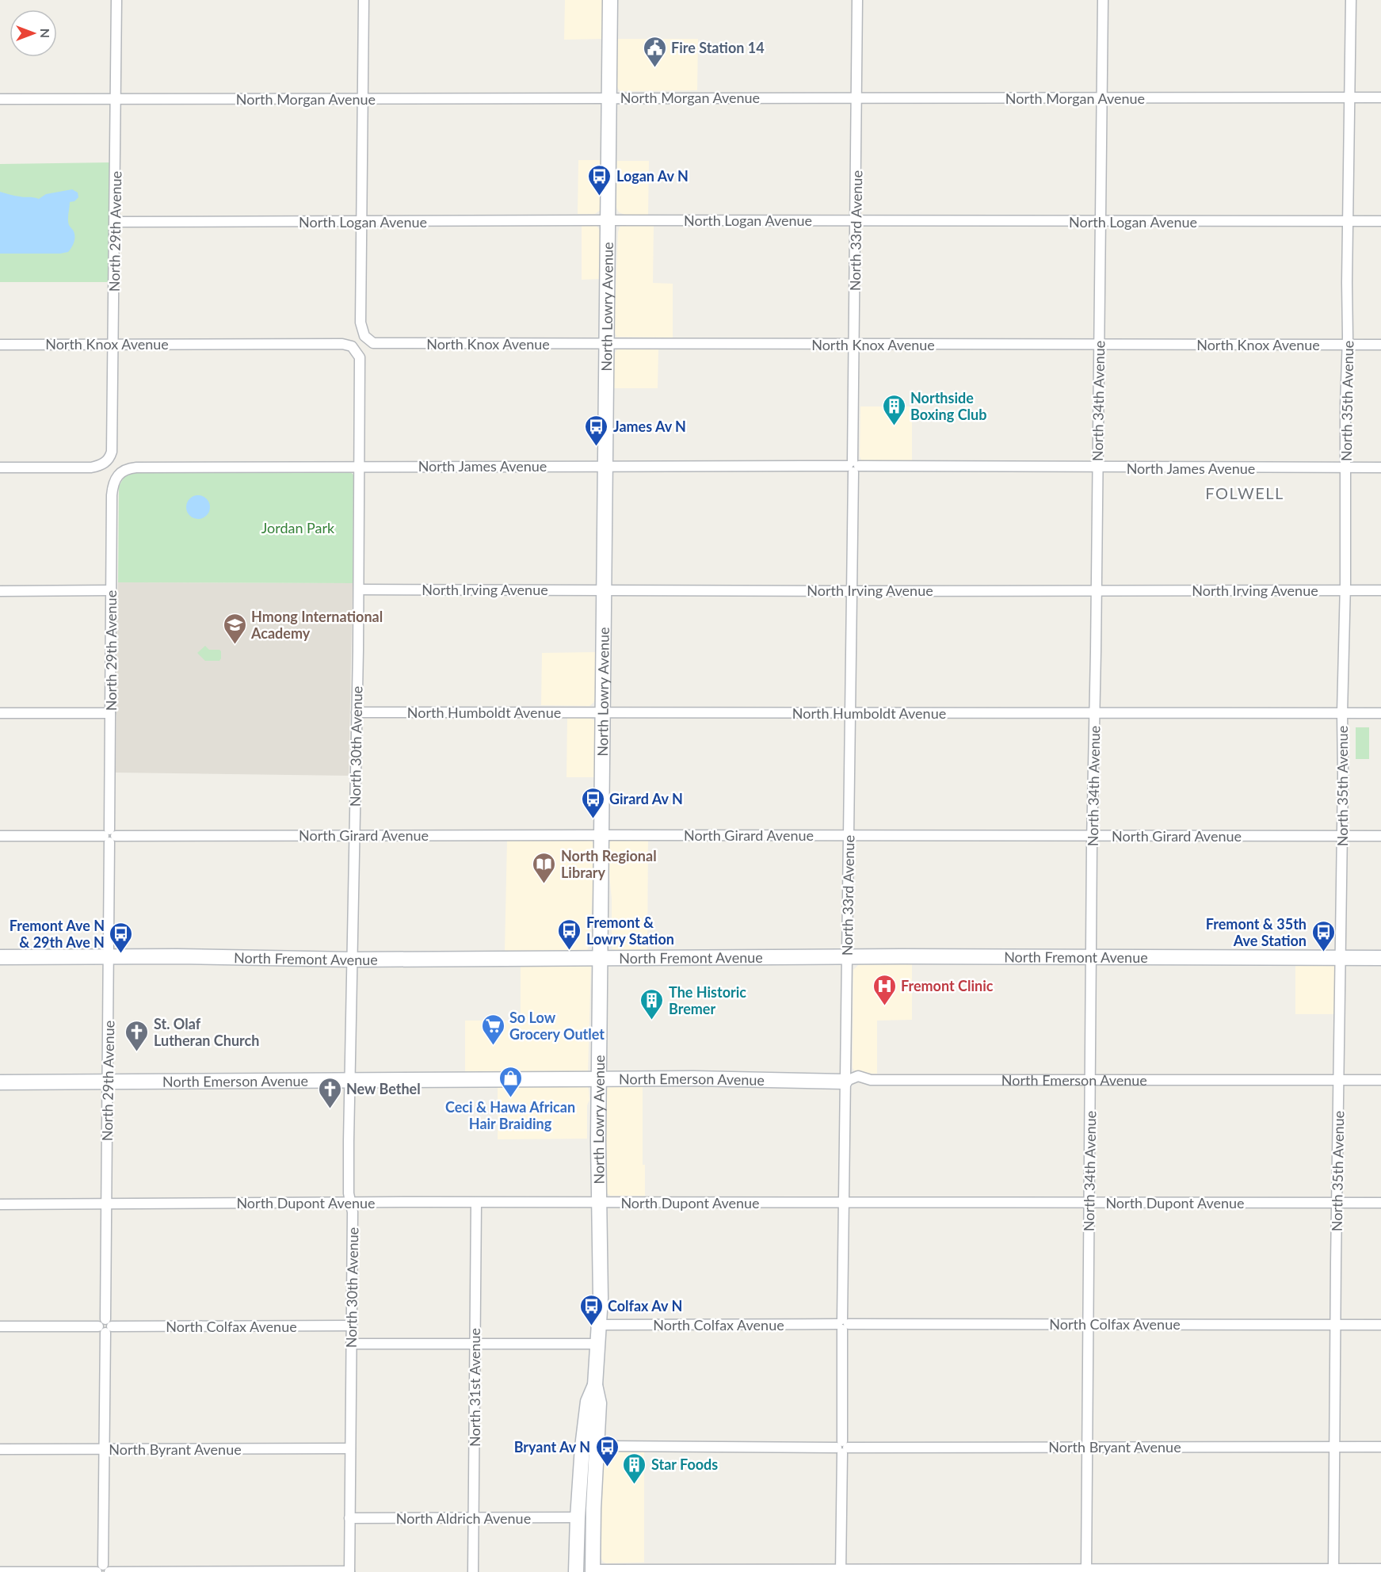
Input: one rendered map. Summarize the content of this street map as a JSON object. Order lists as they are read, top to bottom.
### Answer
{
  "streets": {
    "street": [
      "North Morgan Avenue",
      "North Logan Avenue",
      "North 33rd Avenue",
      "North 29th Avenue",
      "North Lowry Avenue",
      "North Knox Avenue",
      "North 34th Avenue",
      "North 35th Avenue",
      "North James Avenue",
      "North Irving Avenue",
      "North Humboldt Avenue",
      "North 30th Avenue",
      "North Girard Avenue",
      "North Fremont Avenue",
      "North Emerson Avenue",
      "North Dupont Avenue",
      "North Colfax Avenue",
      "North 31st Avenue",
      "North Bryant Avenue",
      "North Byrant Avenue",
      "North Aldrich Avenue"
    ]
  },
  "crossings": [
    ["North Morgan Avenue", "North 33rd Avenue"],
    ["North Morgan Avenue", "North 29th Avenue"],
    ["North Morgan Avenue", "North Lowry Avenue"],
    ["North Morgan Avenue", "North 34th Avenue"],
    ["North Morgan Avenue", "North 35th Avenue"],
    ["North Logan Avenue", "North 33rd Avenue"],
    ["North Logan Avenue", "North 29th Avenue"],
    ["North Logan Avenue", "North Lowry Avenue"],
    ["North Logan Avenue", "North Knox Avenue"],
    ["North Logan Avenue", "North 34th Avenue"],
    ["North Logan Avenue", "North 35th Avenue"],
    ["North 33rd Avenue", "North Knox Avenue"],
    ["North 33rd Avenue", "North James Avenue"],
    ["North 33rd Avenue", "North Irving Avenue"],
    ["North 33rd Avenue", "North Humboldt Avenue"],
    ["North 33rd Avenue", "North Girard Avenue"],
    ["North 33rd Avenue", "North Fremont Avenue"],
    ["North 33rd Avenue", "North Emerson Avenue"],
    ["North 33rd Avenue", "North Dupont Avenue"],
    ["North 33rd Avenue", "North Colfax Avenue"],
    ["North 33rd Avenue", "North Bryant Avenue"],
    ["North 29th Avenue", "North Knox Avenue"],
    ["North 29th Avenue", "North James Avenue"],
    ["North 29th Avenue", "North Girard Avenue"],
    ["North 29th Avenue", "North Fremont Avenue"],
    ["North 29th Avenue", "North Emerson Avenue"],
    ["North 29th Avenue", "North Dupont Avenue"],
    ["North 29th Avenue", "North Colfax Avenue"],
    ["North 29th Avenue", "North Byrant Avenue"],
    ["North Lowry Avenue", "North Knox Avenue"],
    ["North Lowry Avenue", "North James Avenue"],
    ["North Lowry Avenue", "North Irving Avenue"],
    ["North Lowry Avenue", "North Humboldt Avenue"],
    ["North Lowry Avenue", "North Girard Avenue"],
    ["North Lowry Avenue", "North Fremont Avenue"],
    ["North Lowry Avenue", "North Emerson Avenue"],
    ["North Lowry Avenue", "North Dupont Avenue"],
    ["North Lowry Avenue", "North Colfax Avenue"],
    ["North Lowry Avenue", "North Bryant Avenue"],
    ["North Lowry Avenue", "North Aldrich Avenue"],
    ["North Knox Avenue", "North 34th Avenue"],
    ["North Knox Avenue", "North 35th Avenue"],
    ["North Knox Avenue", "North 30th Avenue"],
    ["North 34th Avenue", "North James Avenue"],
    ["North 34th Avenue", "North Irving Avenue"],
    ["North 34th Avenue", "North Humboldt Avenue"],
    ["North 34th Avenue", "North Girard Avenue"],
    ["North 34th Avenue", "North Fremont Avenue"],
    ["North 34th Avenue", "North Emerson Avenue"],
    ["North 34th Avenue", "North Dupont Avenue"],
    ["North 34th Avenue", "North Colfax Avenue"],
    ["North 34th Avenue", "North Bryant Avenue"],
    ["North 35th Avenue", "North James Avenue"],
    ["North 35th Avenue", "North Irving Avenue"],
    ["North 35th Avenue", "North Humboldt Avenue"],
    ["North 35th Avenue", "North Girard Avenue"],
    ["North 35th Avenue", "North Fremont Avenue"],
    ["North 35th Avenue", "North Emerson Avenue"],
    ["North 35th Avenue", "North Dupont Avenue"],
    ["North 35th Avenue", "North Colfax Avenue"],
    ["North 35th Avenue", "North Bryant Avenue"],
    ["North James Avenue", "North 30th Avenue"],
    ["North Irving Avenue", "North 30th Avenue"],
    ["North Humboldt Avenue", "North 30th Avenue"],
    ["North 30th Avenue", "North Girard Avenue"],
    ["North 30th Avenue", "North Fremont Avenue"],
    ["North 30th Avenue", "North Emerson Avenue"],
    ["North 30th Avenue", "North Dupont Avenue"],
    ["North 30th Avenue", "North Colfax Avenue"],
    ["North 30th Avenue", "North Byrant Avenue"],
    ["North 30th Avenue", "North Aldrich Avenue"],
    ["North Dupont Avenue", "North 31st Avenue"],
    ["North 31st Avenue", "North Aldrich Avenue"]
  ],
  "districts": ["FOLWELL"],
  "parks": ["Jordan Park"],
  "places": {
    "public building": ["Fire Station 14"],
    "bus stop": [
      "Logan Av N",
      "James Av N",
      "Girard Av N",
      "Fremont & Lowry Station",
      "Fremont & 35th Ave Station",
      "Fremont Ave N & 29th Ave N",
      "Colfax Av N",
      "Bryant Av N"
    ],
    "building": ["Northside Boxing Club", "The Historic Bremer", "Star Foods"],
    "school or university": ["Hmong International Academy"],
    "library": ["North Regional Library"],
    "hospital": ["Fremont Clinic"],
    "supermarket": ["So Low Grocery Outlet"],
    "church": ["St. Olaf Lutheran Church", "New Bethel"],
    "shop": ["Ceci & Hawa African Hair Braiding"]
  },
  "north": "right"
}
